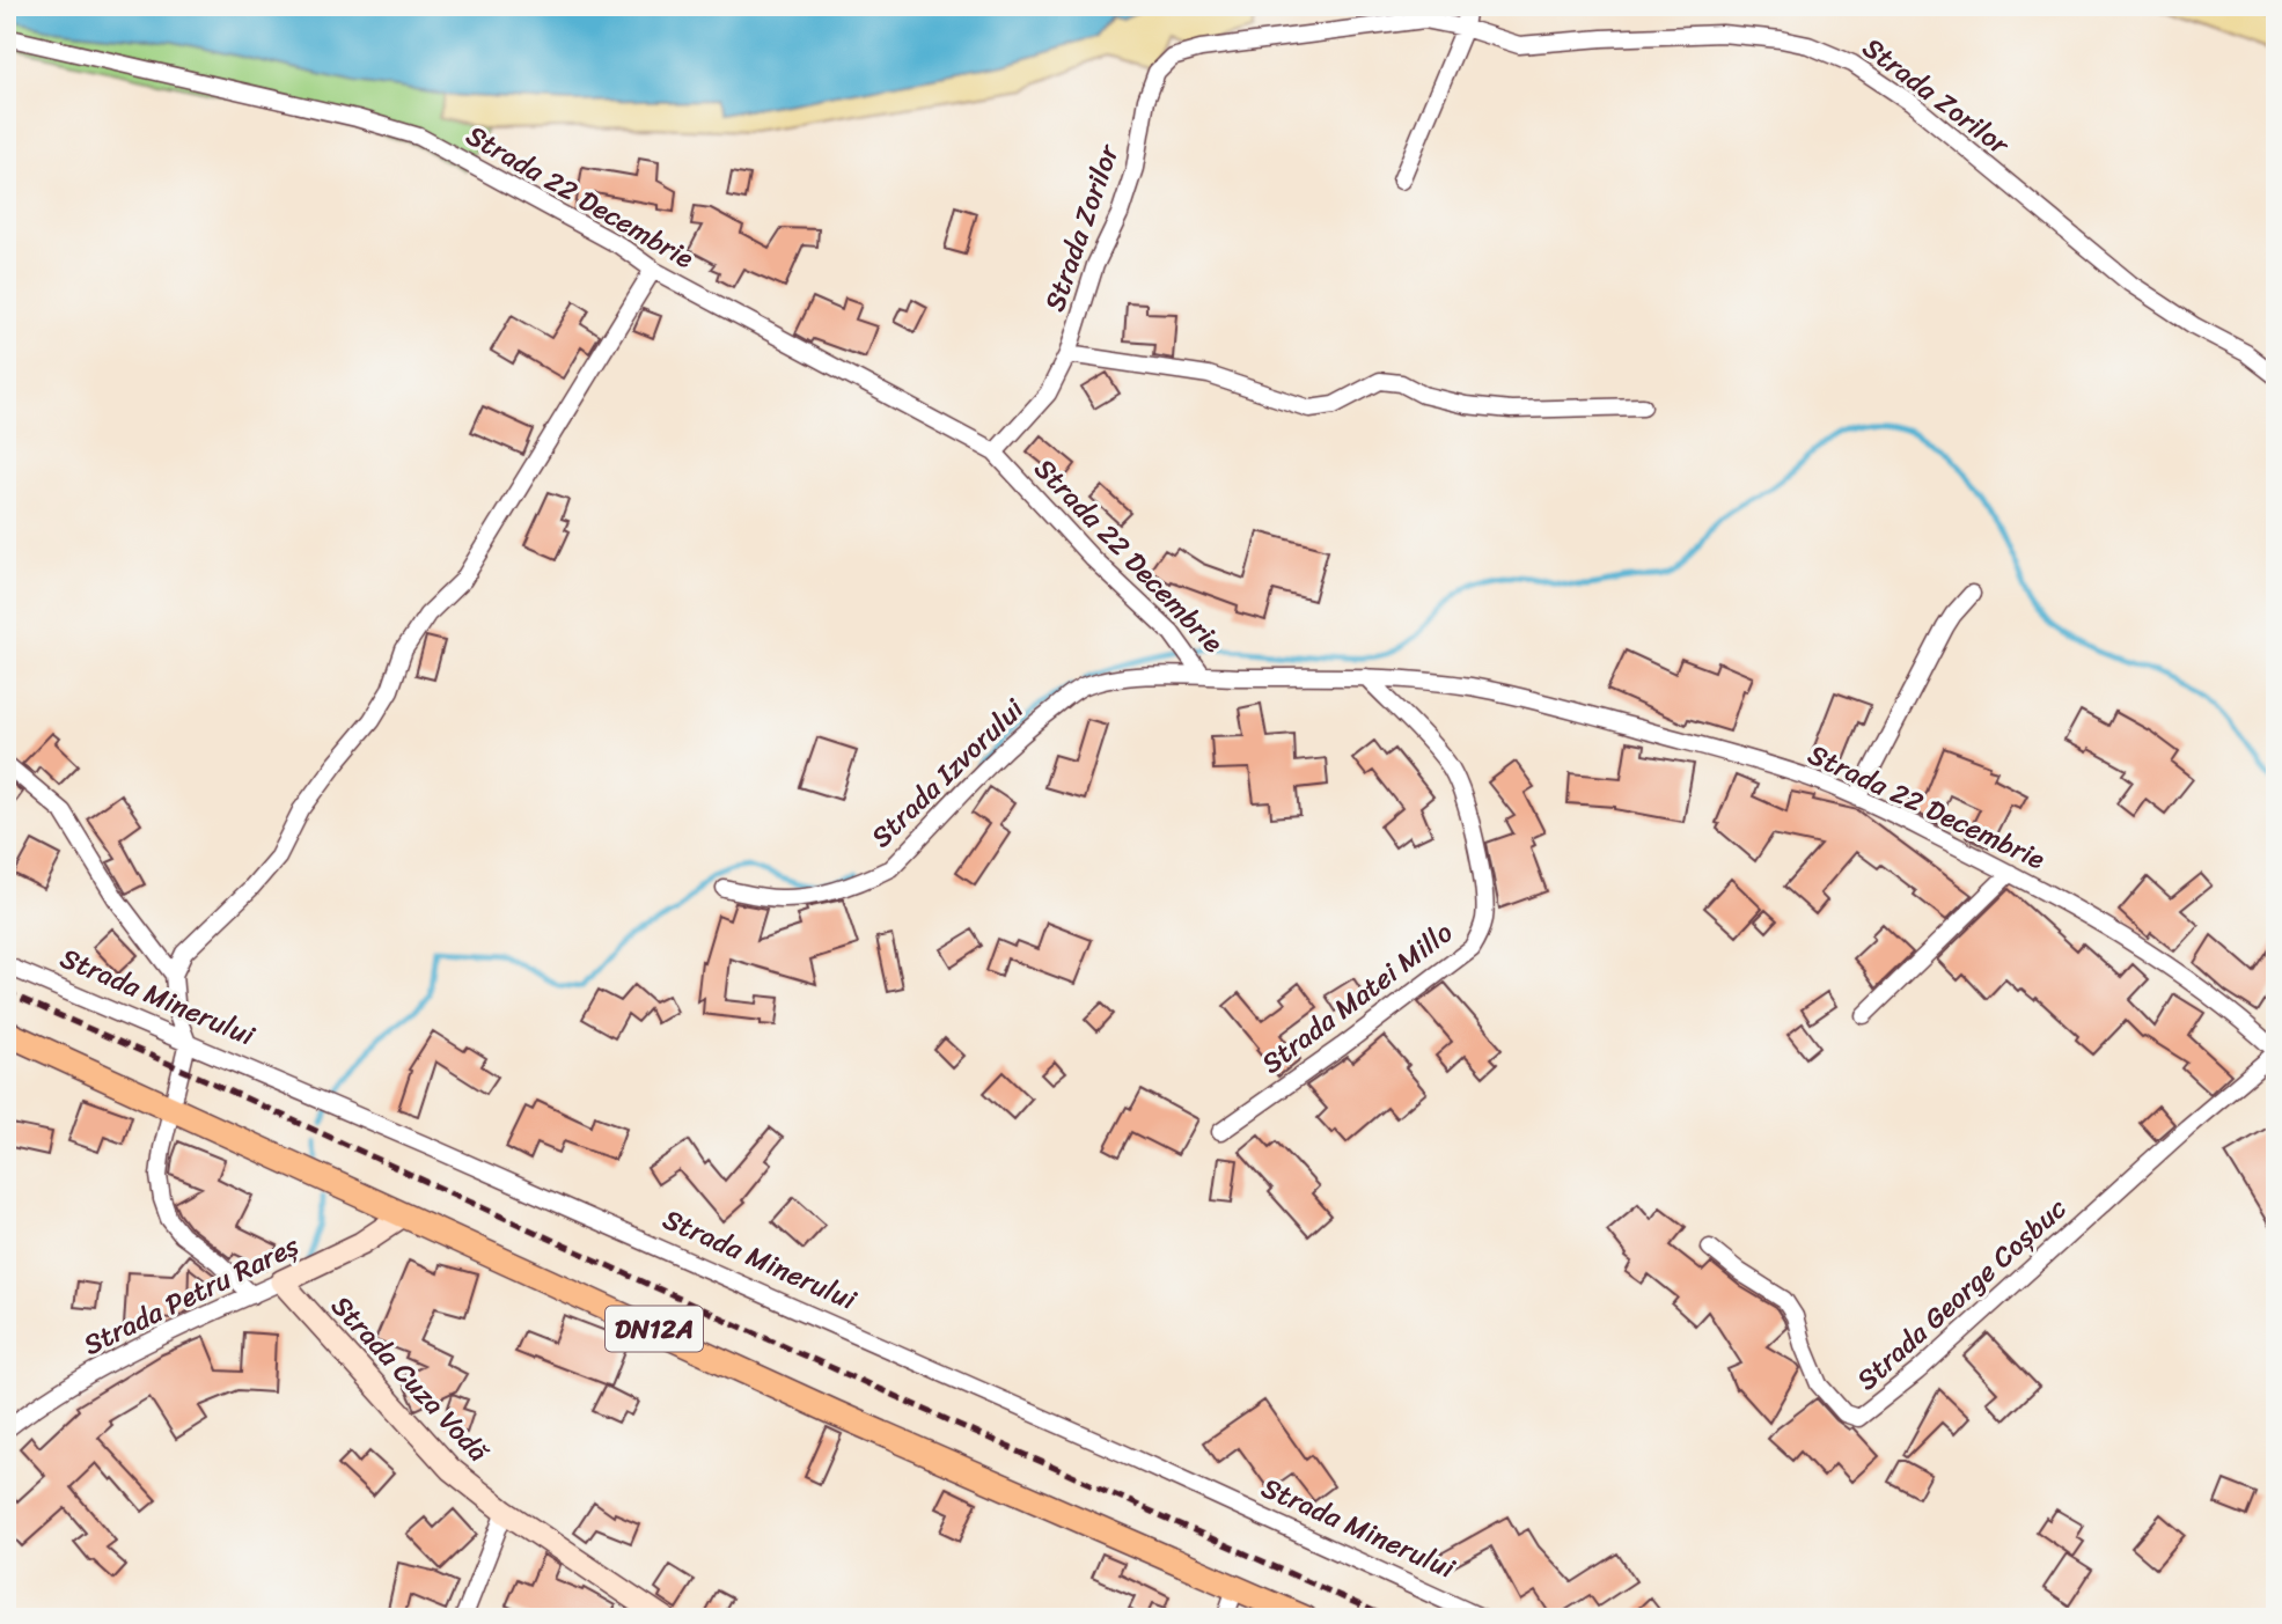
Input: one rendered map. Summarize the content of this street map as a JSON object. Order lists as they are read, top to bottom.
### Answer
{
  "streets": {
    "main road": ["DN12A"],
    "street": [
      "Strada Zorilor",
      "Strada 22 Decembrie",
      "Strada Izvorului",
      "Strada Minerului",
      "Strada Matei Millo",
      "Strada George Coșbuc",
      "Strada Petru Rareș",
      "Strada Cuza Vodă"
    ]
  },
  "crossings": [
    ["Strada Zorilor", "Strada 22 Decembrie"],
    ["Strada 22 Decembrie", "Strada Izvorului"],
    ["Strada 22 Decembrie", "Strada Matei Millo"],
    ["Strada 22 Decembrie", "Strada George Coșbuc"],
    ["Strada Petru Rareș", "DN12A"],
    ["Strada Petru Rareș", "Strada Cuza Vodă"]
  ]
}
